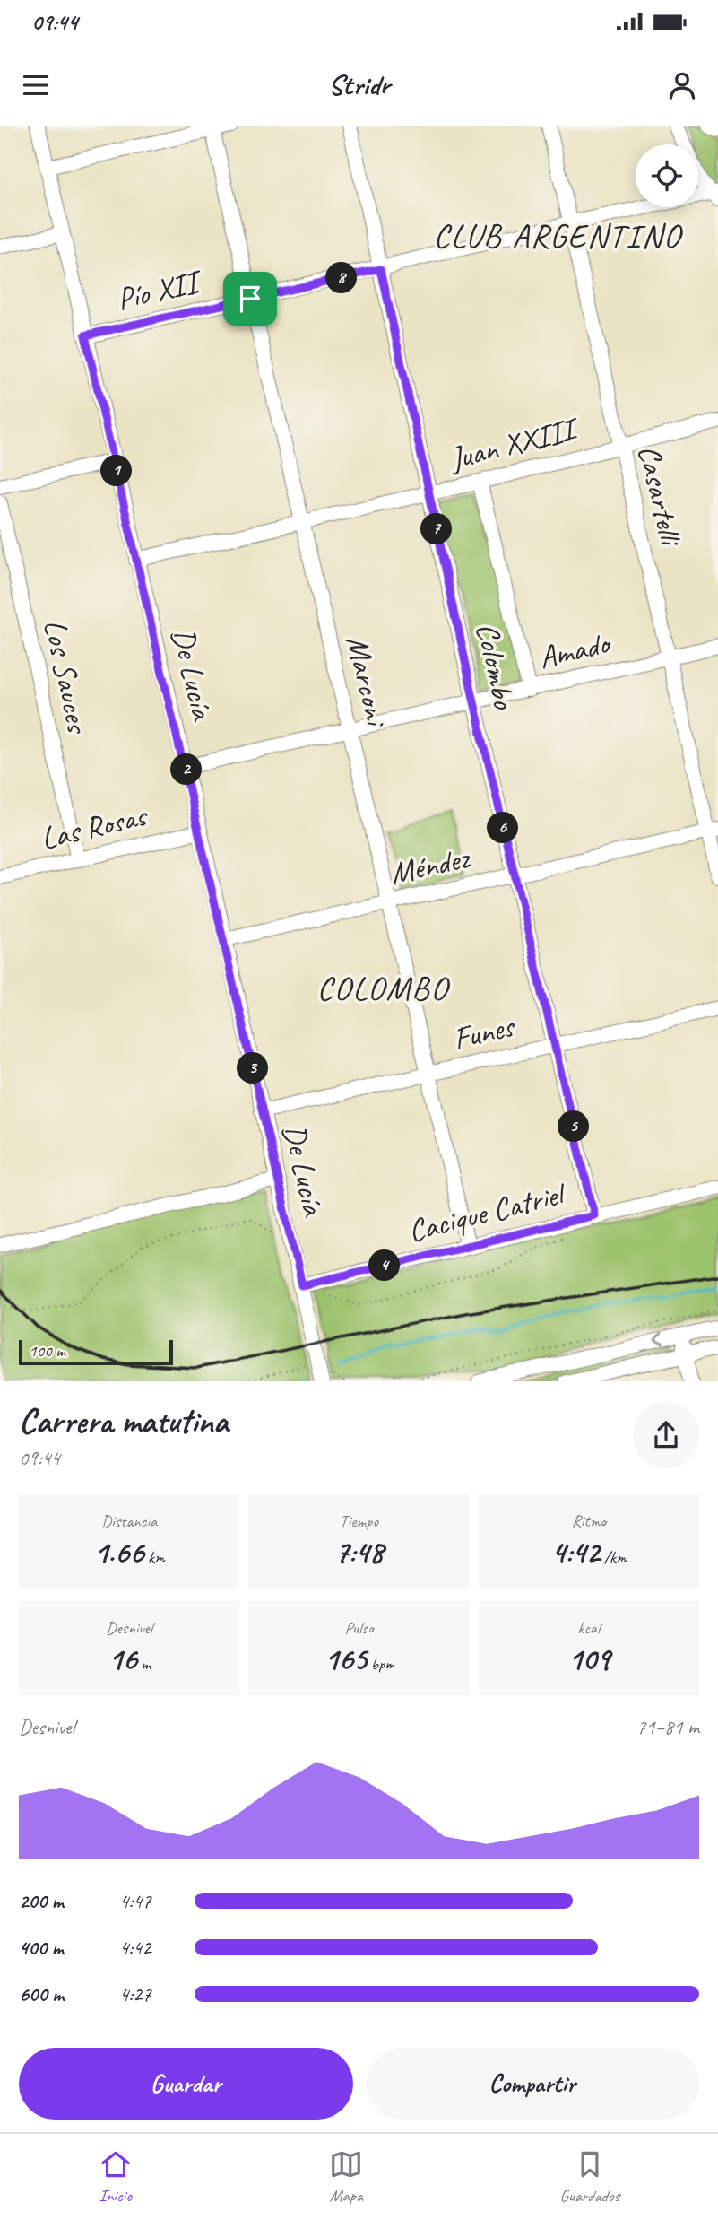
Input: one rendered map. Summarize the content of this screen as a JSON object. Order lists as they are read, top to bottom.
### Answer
{
  "streets": {
    "street": [
      "Pío XII",
      "Juan XXIII",
      "Casartelli",
      "Amado",
      "Colombo",
      "De Lucía",
      "Los Sauces",
      "Marconi",
      "Las Rosas",
      "Méndez",
      "Funes",
      "Cacique Catriel"
    ]
  },
  "crossings": [
    ["Pío XII", "Casartelli"],
    ["Pío XII", "Colombo"],
    ["Pío XII", "De Lucía"],
    ["Pío XII", "Marconi"],
    ["Juan XXIII", "Casartelli"],
    ["Juan XXIII", "Colombo"],
    ["Juan XXIII", "De Lucía"],
    ["Juan XXIII", "Marconi"],
    ["Casartelli", "Amado"],
    ["Casartelli", "Méndez"],
    ["Amado", "Colombo"],
    ["Amado", "De Lucía"],
    ["Amado", "Marconi"],
    ["Colombo", "Méndez"],
    ["Colombo", "Funes"],
    ["Colombo", "Cacique Catriel"],
    ["De Lucía", "Las Rosas"],
    ["De Lucía", "Méndez"],
    ["De Lucía", "Funes"],
    ["De Lucía", "Cacique Catriel"],
    ["Los Sauces", "Las Rosas"],
    ["Marconi", "Méndez"],
    ["Marconi", "Funes"],
    ["Marconi", "Cacique Catriel"]
  ],
  "districts": ["CLUB ARGENTINO", "COLOMBO"],
  "scale_bar": "100 m",
  "page": {
    "status": "09:44",
    "header": "Stridr",
    "pins": [
      "8",
      "1",
      "7",
      "2",
      "6",
      "3",
      "5",
      "4"
    ],
    "scale": "100 m",
    "heading": ["Carrera matutina", "09:44"],
    "stats": [
      ["Distancia", "1.66 km"],
      ["Tiempo", "7:48"],
      ["Ritmo", "4:42 /km"],
      ["Desnivel", "16 m"],
      ["Pulso", "165 bpm"],
      ["kcal", "109"]
    ],
    "chart": ["Desnivel", "71–81 m"],
    "list": [
      {
        "name": "200 m",
        "note": "4:47"
      },
      {
        "name": "400 m",
        "note": "4:42"
      },
      {
        "name": "600 m",
        "note": "4:27"
      }
    ],
    "buttons": ["Guardar", "Compartir"],
    "tabs": ["Inicio", "Mapa", "Guardados"]
  }
}
